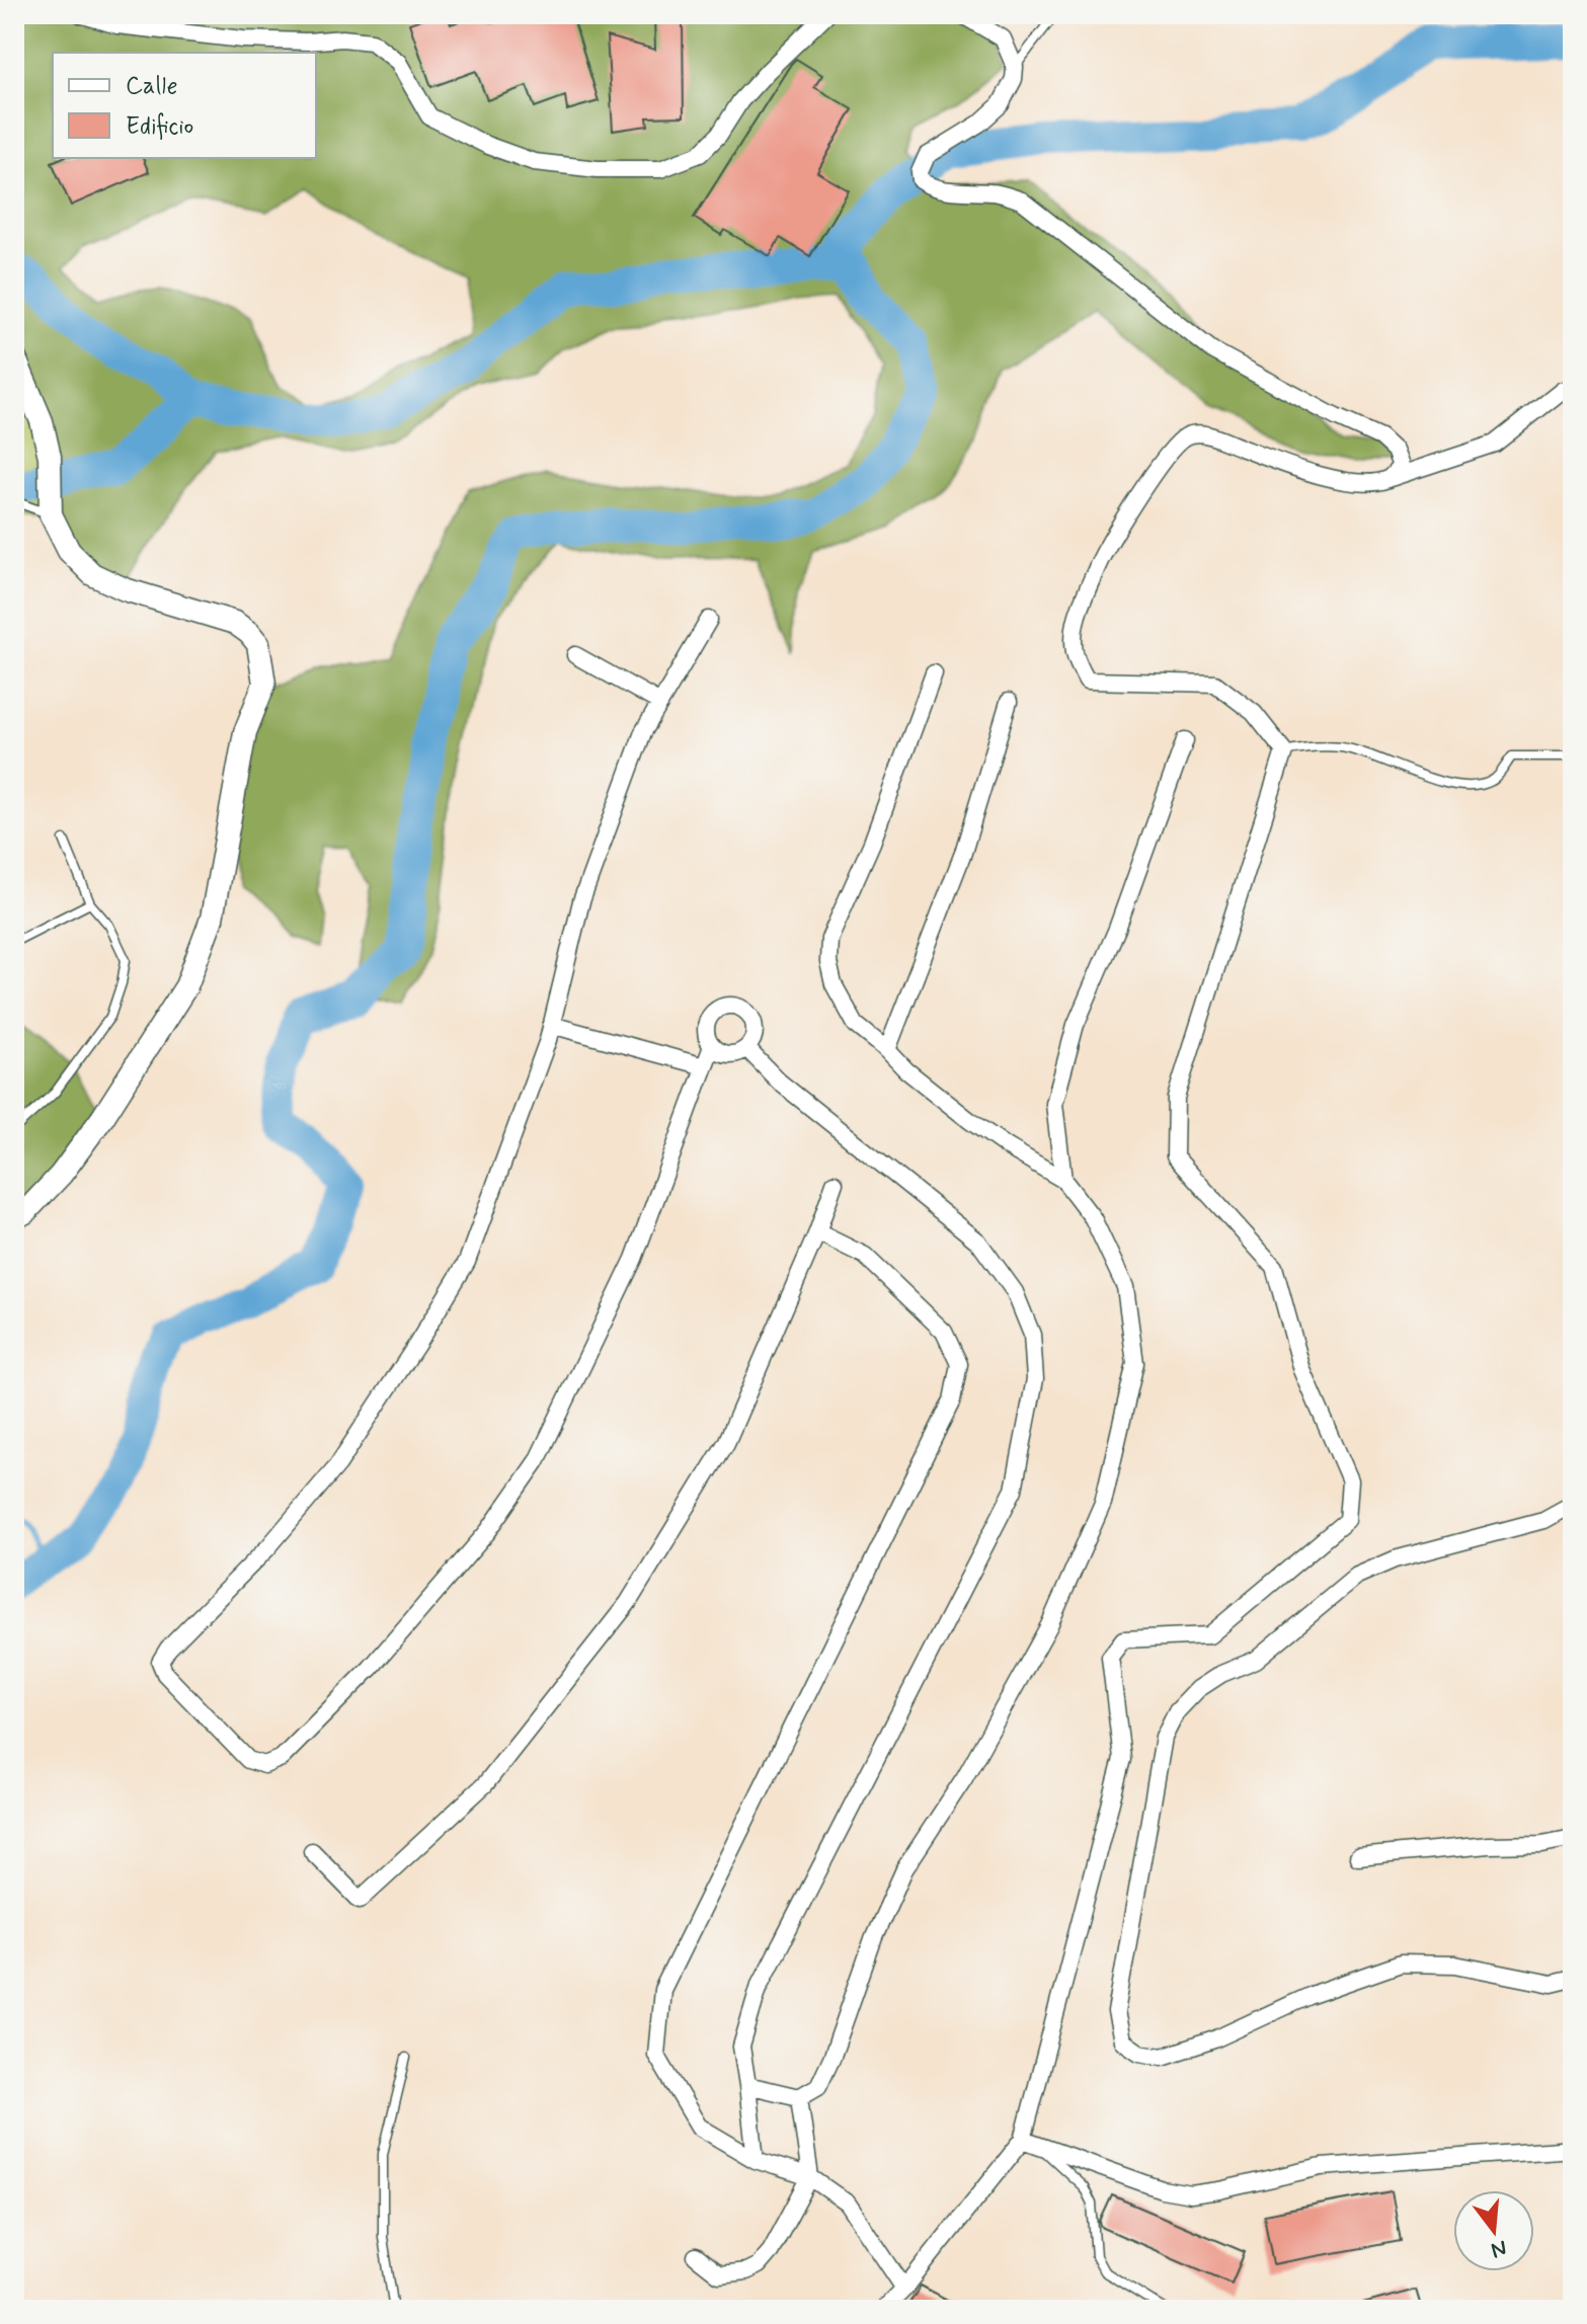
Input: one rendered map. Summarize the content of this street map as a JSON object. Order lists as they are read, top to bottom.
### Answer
{
  "legend": ["Calle", "Edificio"],
  "north": "bottom"
}
